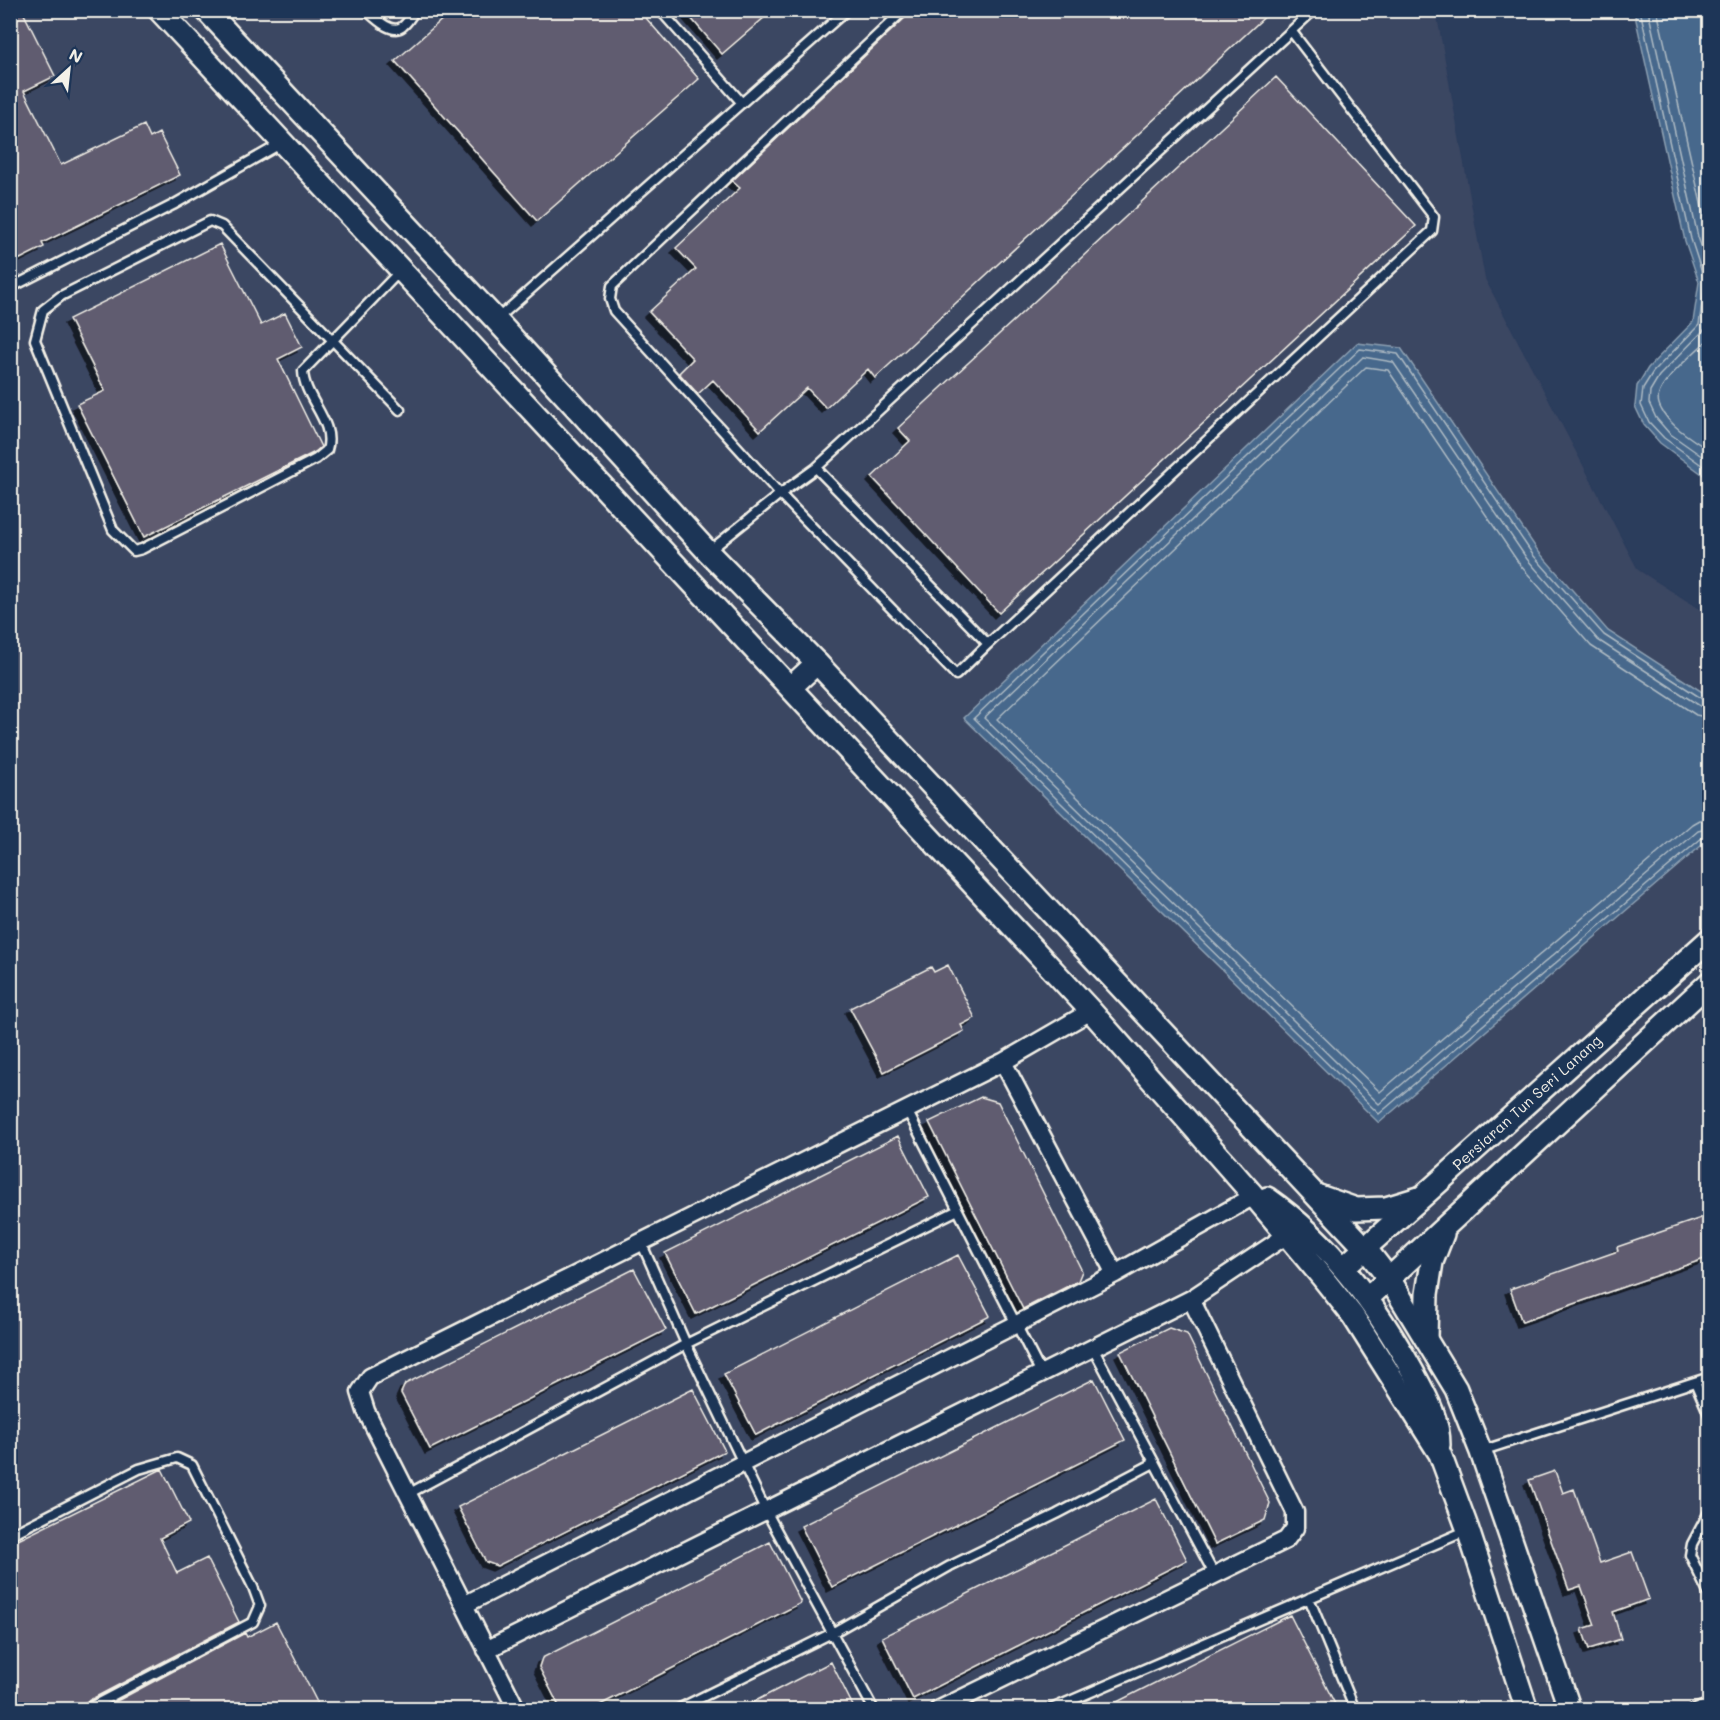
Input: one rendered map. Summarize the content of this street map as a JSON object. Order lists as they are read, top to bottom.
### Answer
{
  "streets": {
    "street": ["Persiaran Tun Seri Lanang"]
  },
  "north": "top right"
}
